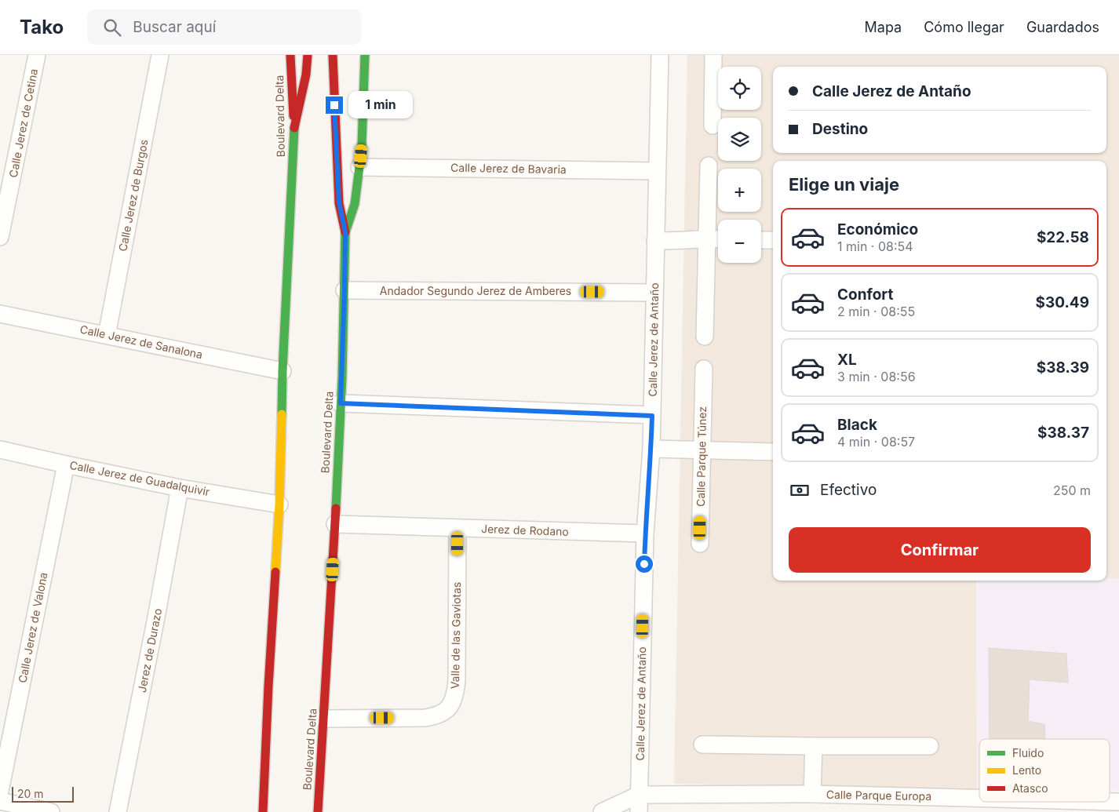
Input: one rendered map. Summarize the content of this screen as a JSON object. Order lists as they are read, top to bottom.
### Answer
{
  "streets": {
    "main road": ["Boulevard Delta"],
    "street": [
      "Calle Jerez de Cetina",
      "Calle Jerez de Bavaria",
      "Calle Jerez de Burgos",
      "Andador Segundo Jerez de Amberes",
      "Calle Jerez de Antaño",
      "Calle Jerez de Sanalona",
      "Calle Parque Túnez",
      "Calle Jerez de Guadalquivir",
      "Jerez de Rodano",
      "Calle Jerez de Valona",
      "Valle de las Gaviotas",
      "Jerez de Durazo",
      "Calle Parque Europa"
    ]
  },
  "crossings": [
    ["Boulevard Delta", "Calle Jerez de Bavaria"],
    ["Boulevard Delta", "Andador Segundo Jerez de Amberes"],
    ["Boulevard Delta", "Calle Jerez de Sanalona"],
    ["Boulevard Delta", "Calle Jerez de Guadalquivir"],
    ["Boulevard Delta", "Jerez de Rodano"],
    ["Boulevard Delta", "Valle de las Gaviotas"],
    ["Calle Jerez de Bavaria", "Calle Jerez de Antaño"],
    ["Calle Jerez de Burgos", "Calle Jerez de Sanalona"],
    ["Andador Segundo Jerez de Amberes", "Calle Jerez de Antaño"],
    ["Calle Jerez de Antaño", "Jerez de Rodano"],
    ["Calle Jerez de Antaño", "Calle Parque Europa"],
    ["Calle Jerez de Guadalquivir", "Calle Jerez de Valona"],
    ["Calle Jerez de Guadalquivir", "Jerez de Durazo"],
    ["Jerez de Rodano", "Valle de las Gaviotas"]
  ],
  "legend": ["Fluido", "Lento", "Atasco"],
  "scale_bar": "20 m",
  "page": {
    "header": "Tako",
    "search": "Buscar aquí",
    "nav": ["Mapa", "Cómo llegar", "Guardados"],
    "map_buttons": ["+", "−"],
    "banner": ["Calle Jerez de Antaño", "Destino"],
    "bubble": "1 min",
    "heading": "Elige un viaje",
    "list": [
      {
        "name": "Económico",
        "note": "1 min · 08:54",
        "value": "$22.58"
      },
      {
        "name": "Confort",
        "note": "2 min · 08:55",
        "value": "$30.49"
      },
      {
        "name": "XL",
        "note": "3 min · 08:56",
        "value": "$38.39"
      },
      {
        "name": "Black",
        "note": "4 min · 08:57",
        "value": "$38.37"
      }
    ],
    "pay": ["Efectivo", "250 m"],
    "buttons": "Confirmar",
    "scale": "20 m"
  }
}
